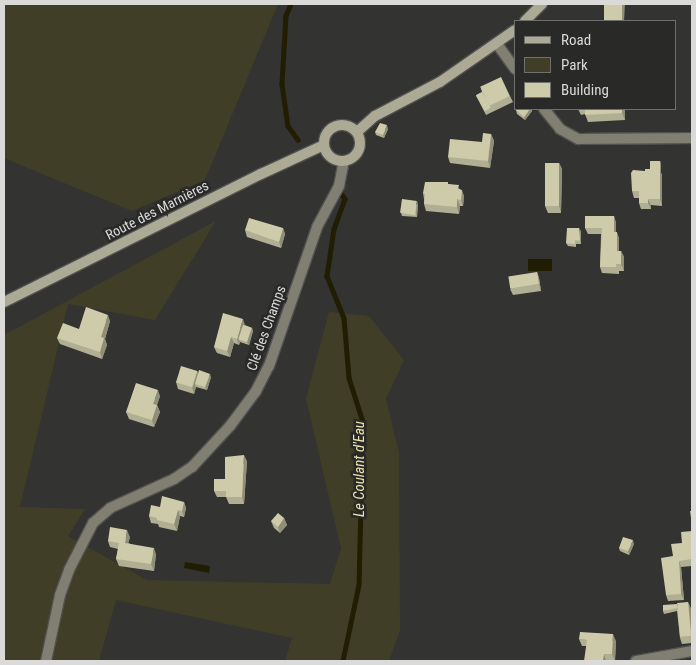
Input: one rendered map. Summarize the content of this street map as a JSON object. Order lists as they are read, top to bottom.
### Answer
{
  "streets": {
    "street": ["Route des Marnières", "Clé des Champs"]
  },
  "crossings": [
    ["Route des Marnières", "Clé des Champs"]
  ],
  "water": ["Le Coulant d'Eau"],
  "legend": ["Road", "Park", "Building"]
}
